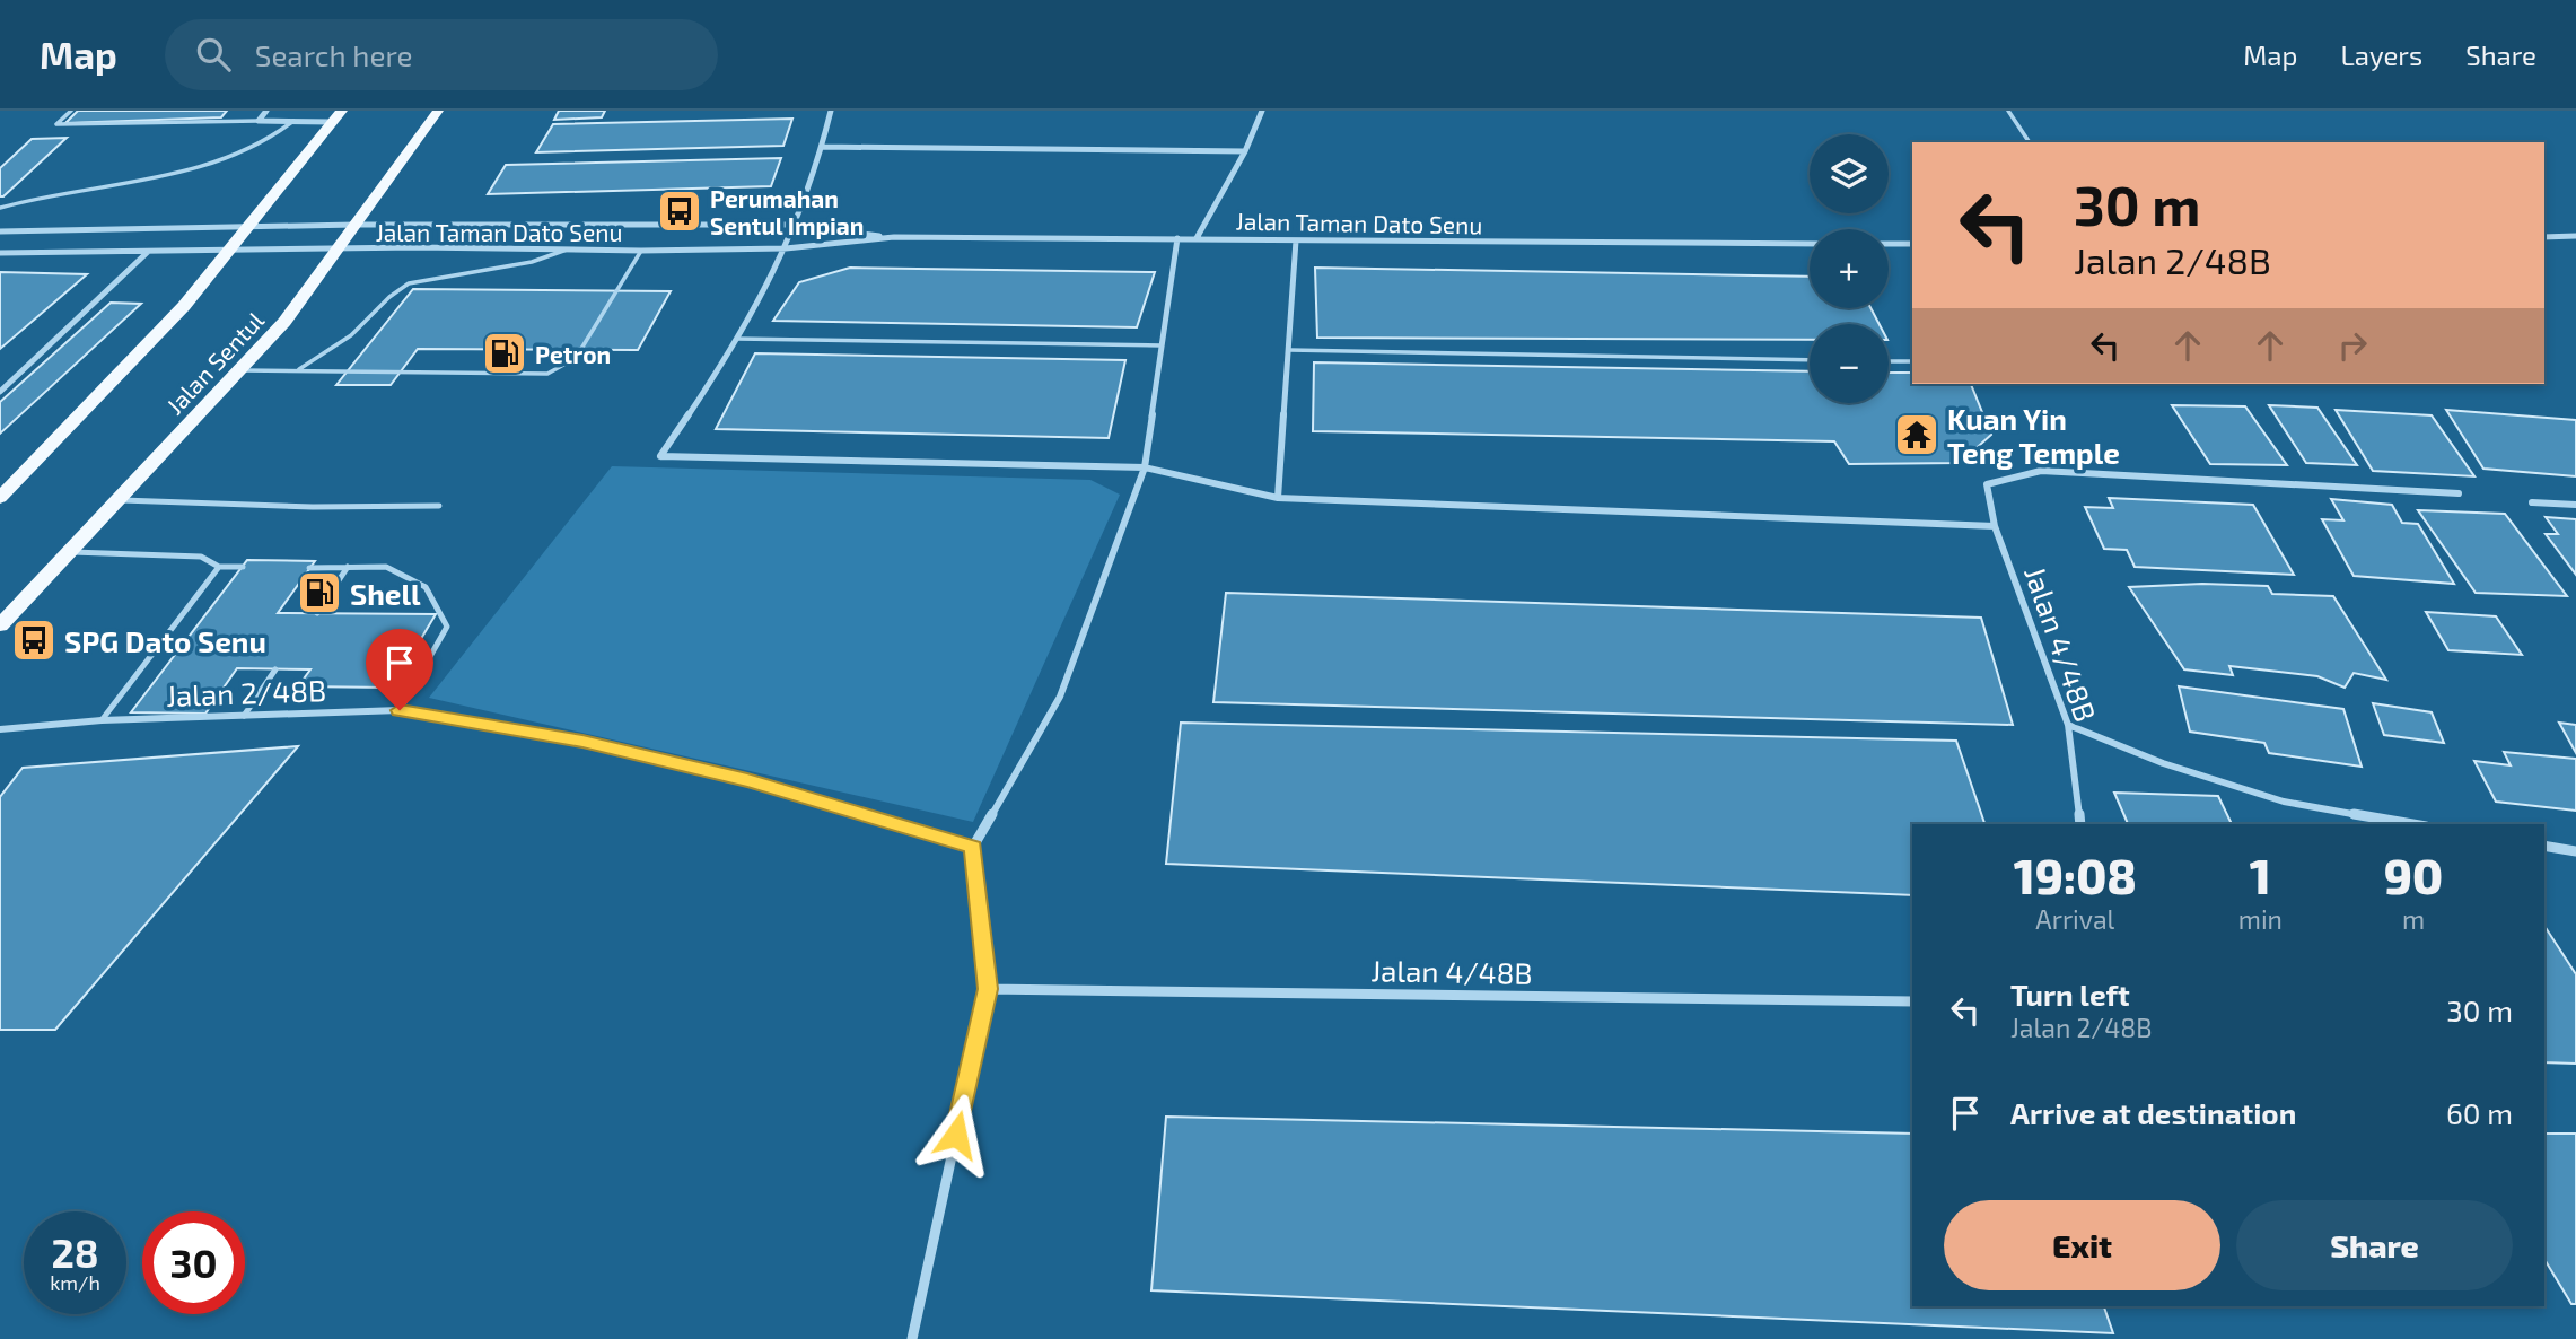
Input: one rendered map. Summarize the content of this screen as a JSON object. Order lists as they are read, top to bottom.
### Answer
{
  "streets": {
    "main road": ["Jalan Sentul"],
    "street": ["Jalan Taman Dato Senu", "Jalan 4/48B", "Jalan 2/48B"]
  },
  "crossings": [
    ["Jalan Taman Dato Senu", "Jalan Sentul"]
  ],
  "places": {
    "bus stop": ["Perumahan Sentul Impian", "SPG Dato Senu"],
    "fuel station": ["Petron", "Shell"],
    "temple": ["Kuan Yin Teng Temple"]
  },
  "page": {
    "header": "Map",
    "search": "Search here",
    "nav": ["Map", "Layers", "Share"],
    "map_buttons": ["+", "−"],
    "turn": ["30 m", "Jalan 2/48B"],
    "eta": [
      "19:08",
      "Arrival",
      "1",
      "min",
      "90",
      "m"
    ],
    "list": [
      {
        "name": "Turn left",
        "note": "Jalan 2/48B",
        "value": "30 m"
      },
      {
        "name": "Arrive at destination",
        "value": "60 m"
      }
    ],
    "buttons": ["Exit", "Share"],
    "speed": "28 km/h",
    "limit": "30"
  }
}
